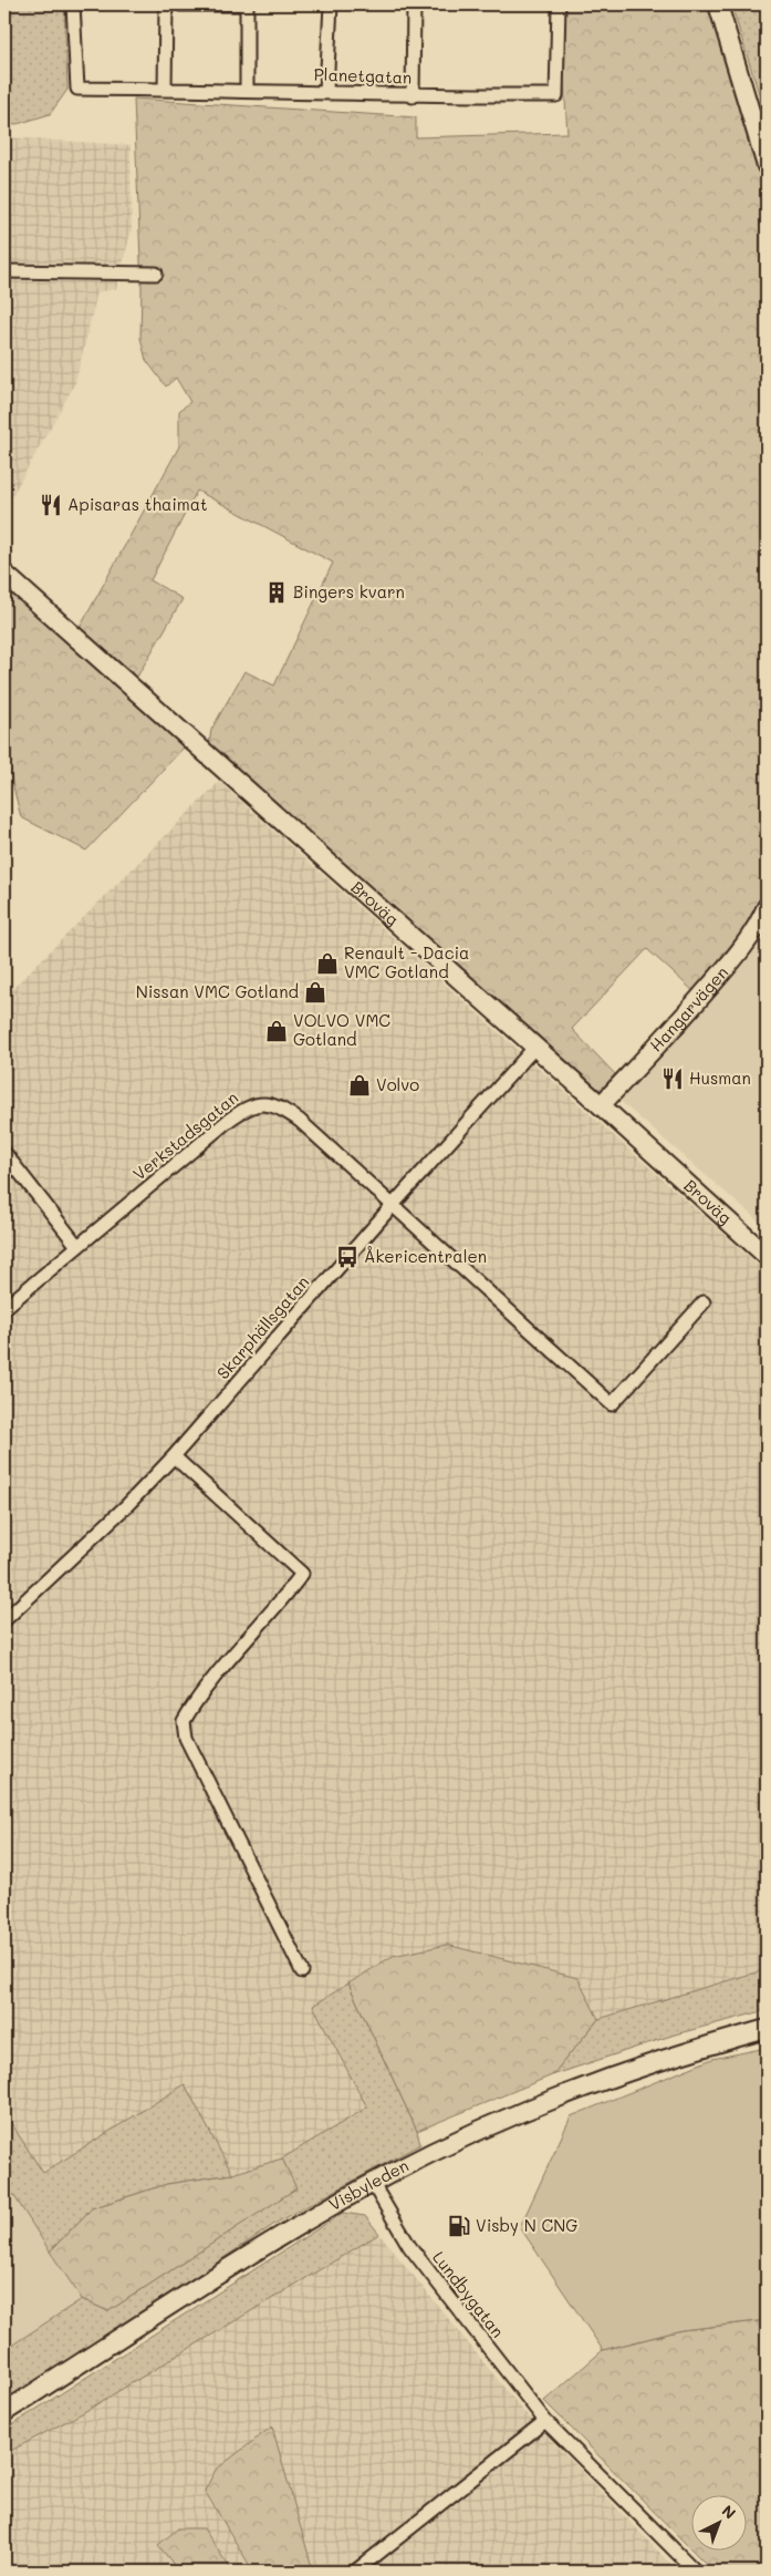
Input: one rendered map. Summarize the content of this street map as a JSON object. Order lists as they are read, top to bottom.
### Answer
{
  "streets": {
    "main road": ["Broväg", "Hangarvägen", "Visbyleden"],
    "street": [
      "Planetgatan",
      "Verkstadsgatan",
      "Skarphällsgatan",
      "Lundbygatan"
    ]
  },
  "crossings": [
    ["Broväg", "Hangarvägen"],
    ["Broväg", "Skarphällsgatan"],
    ["Verkstadsgatan", "Skarphällsgatan"],
    ["Visbyleden", "Lundbygatan"]
  ],
  "places": {
    "restaurant": ["Apisaras thaimat", "Husman"],
    "building": ["Bingers kvarn"],
    "shop": [
      "Renault - Dacia VMC Gotland",
      "Nissan VMC Gotland",
      "VOLVO VMC Gotland",
      "Volvo"
    ],
    "bus stop": ["Åkericentralen"],
    "fuel station": ["Visby N CNG"]
  },
  "north": "top right"
}
